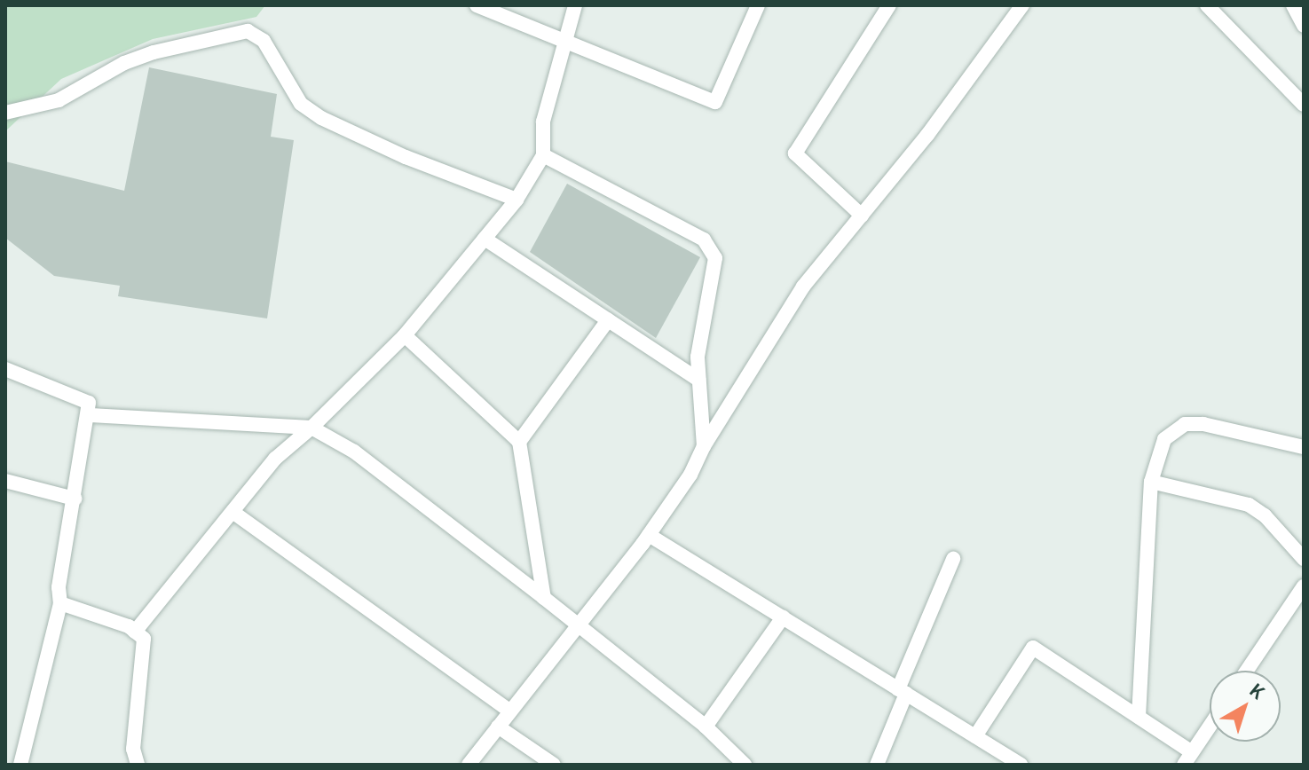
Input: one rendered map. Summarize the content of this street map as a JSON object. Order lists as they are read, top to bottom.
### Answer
{
  "north": "top right"
}
